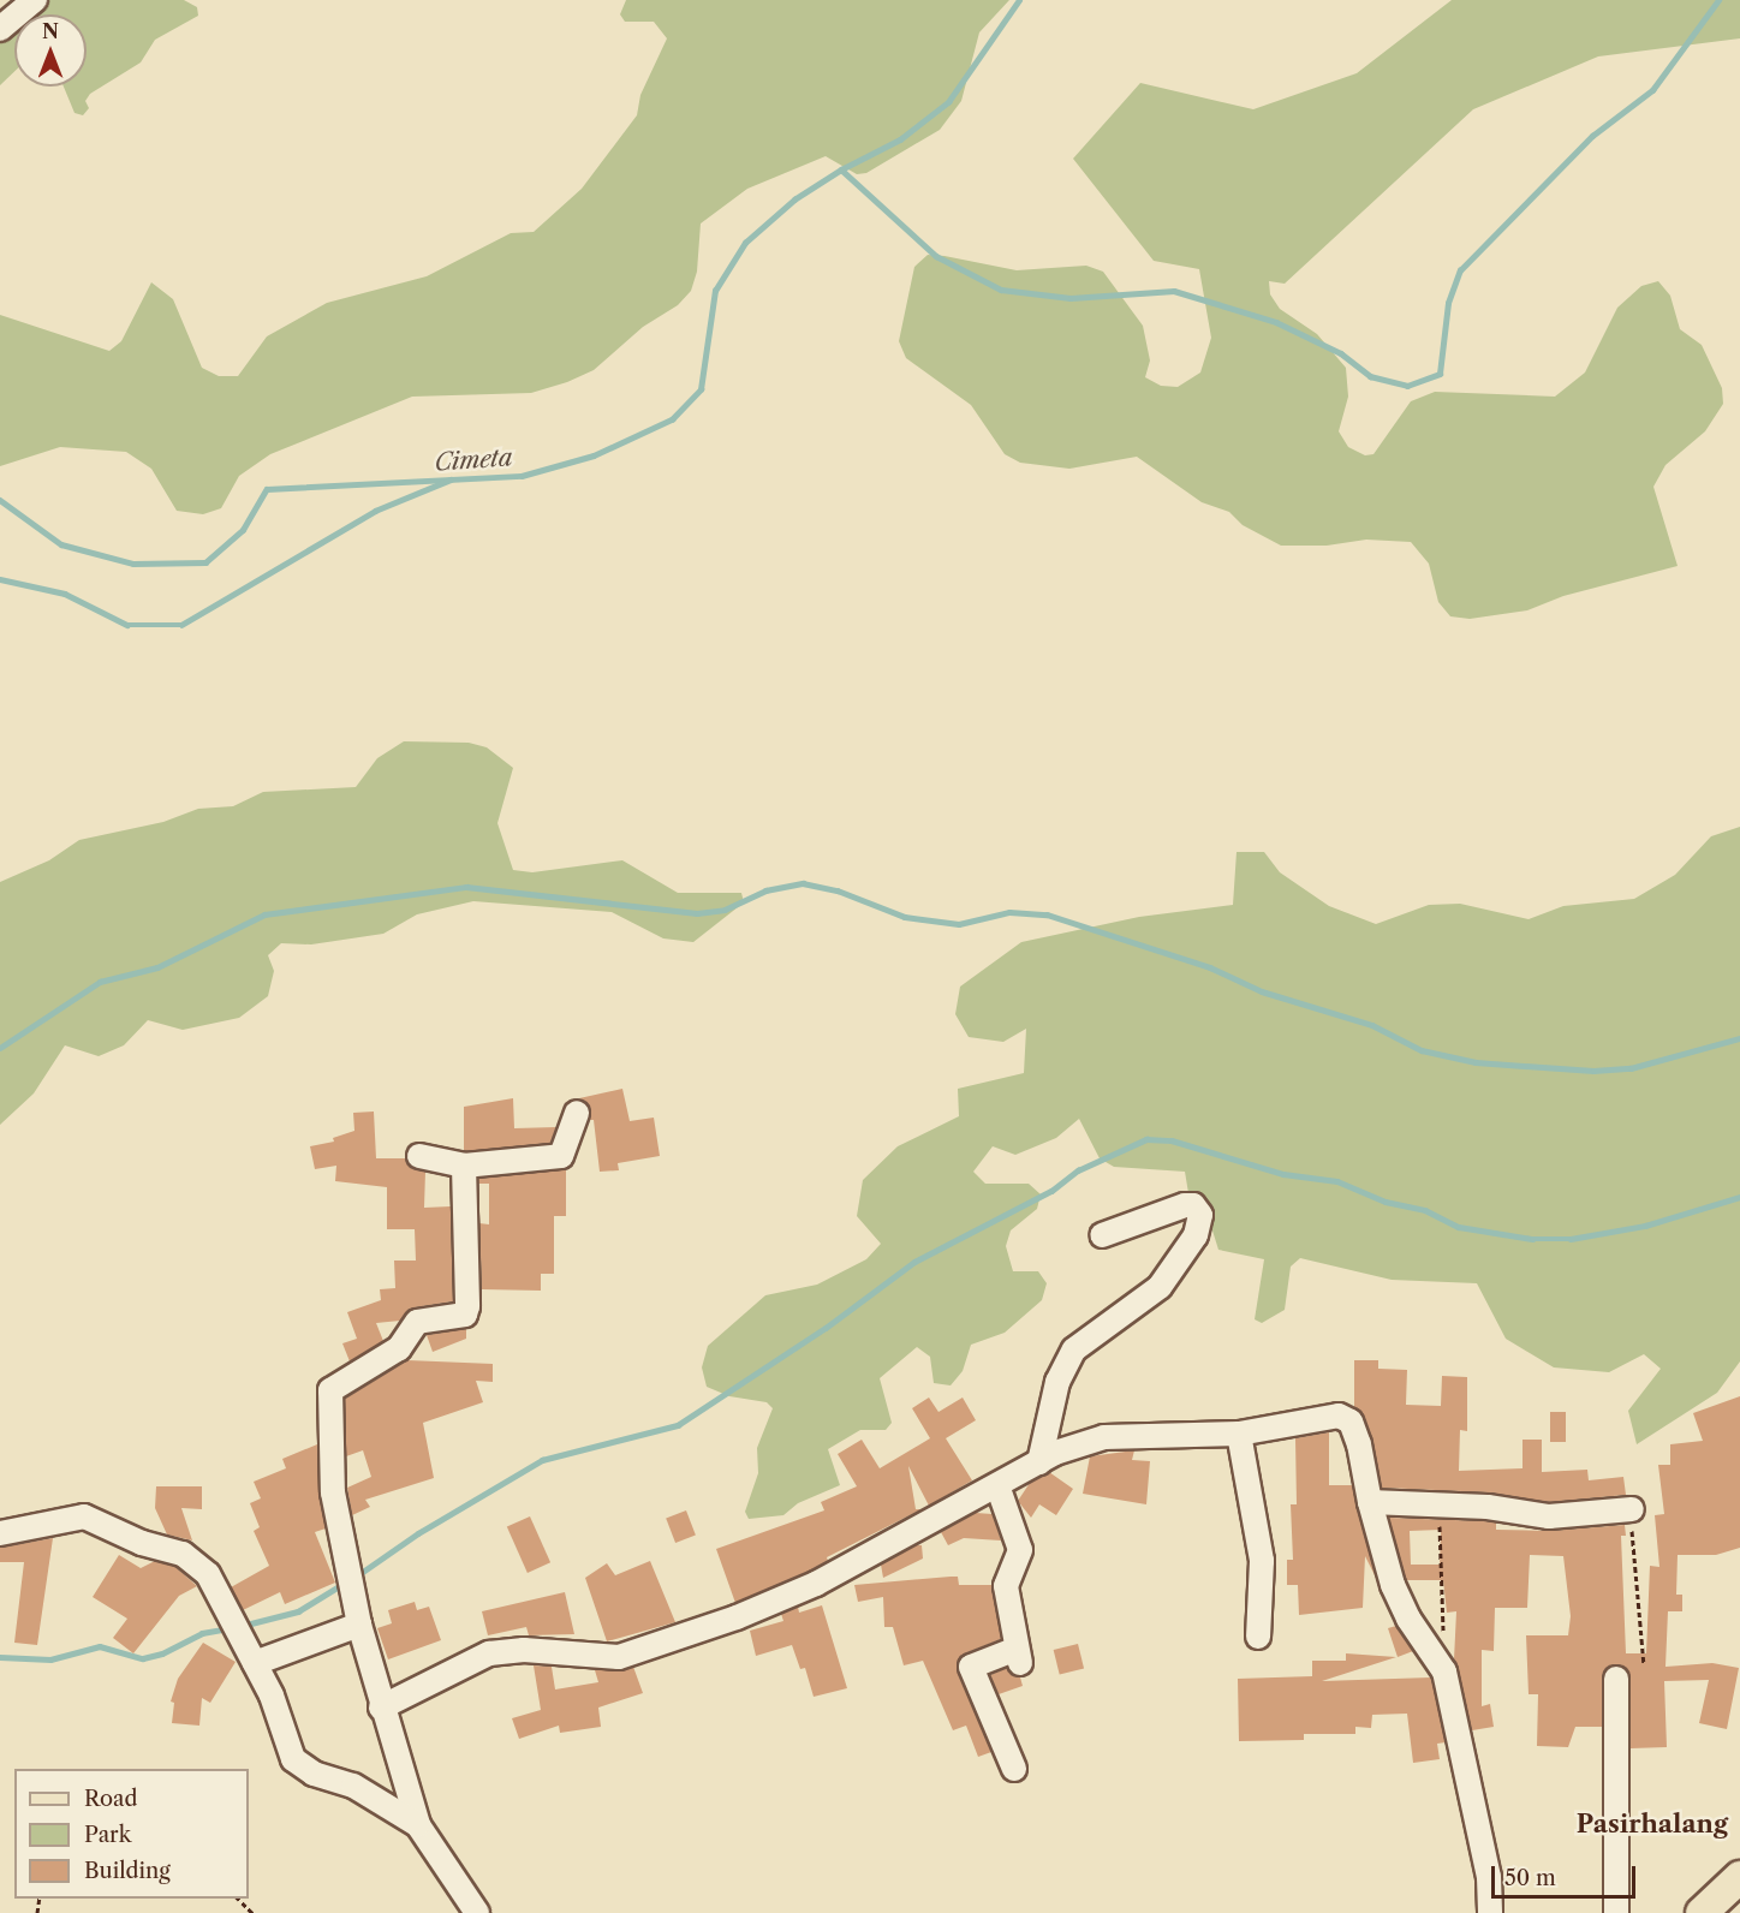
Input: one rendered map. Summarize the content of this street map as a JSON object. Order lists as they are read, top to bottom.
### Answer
{
  "districts": ["Pasirhalang"],
  "water": ["Cimeta"],
  "legend": ["Road", "Park", "Building"],
  "scale_bar": "50 m",
  "north": "top"
}
